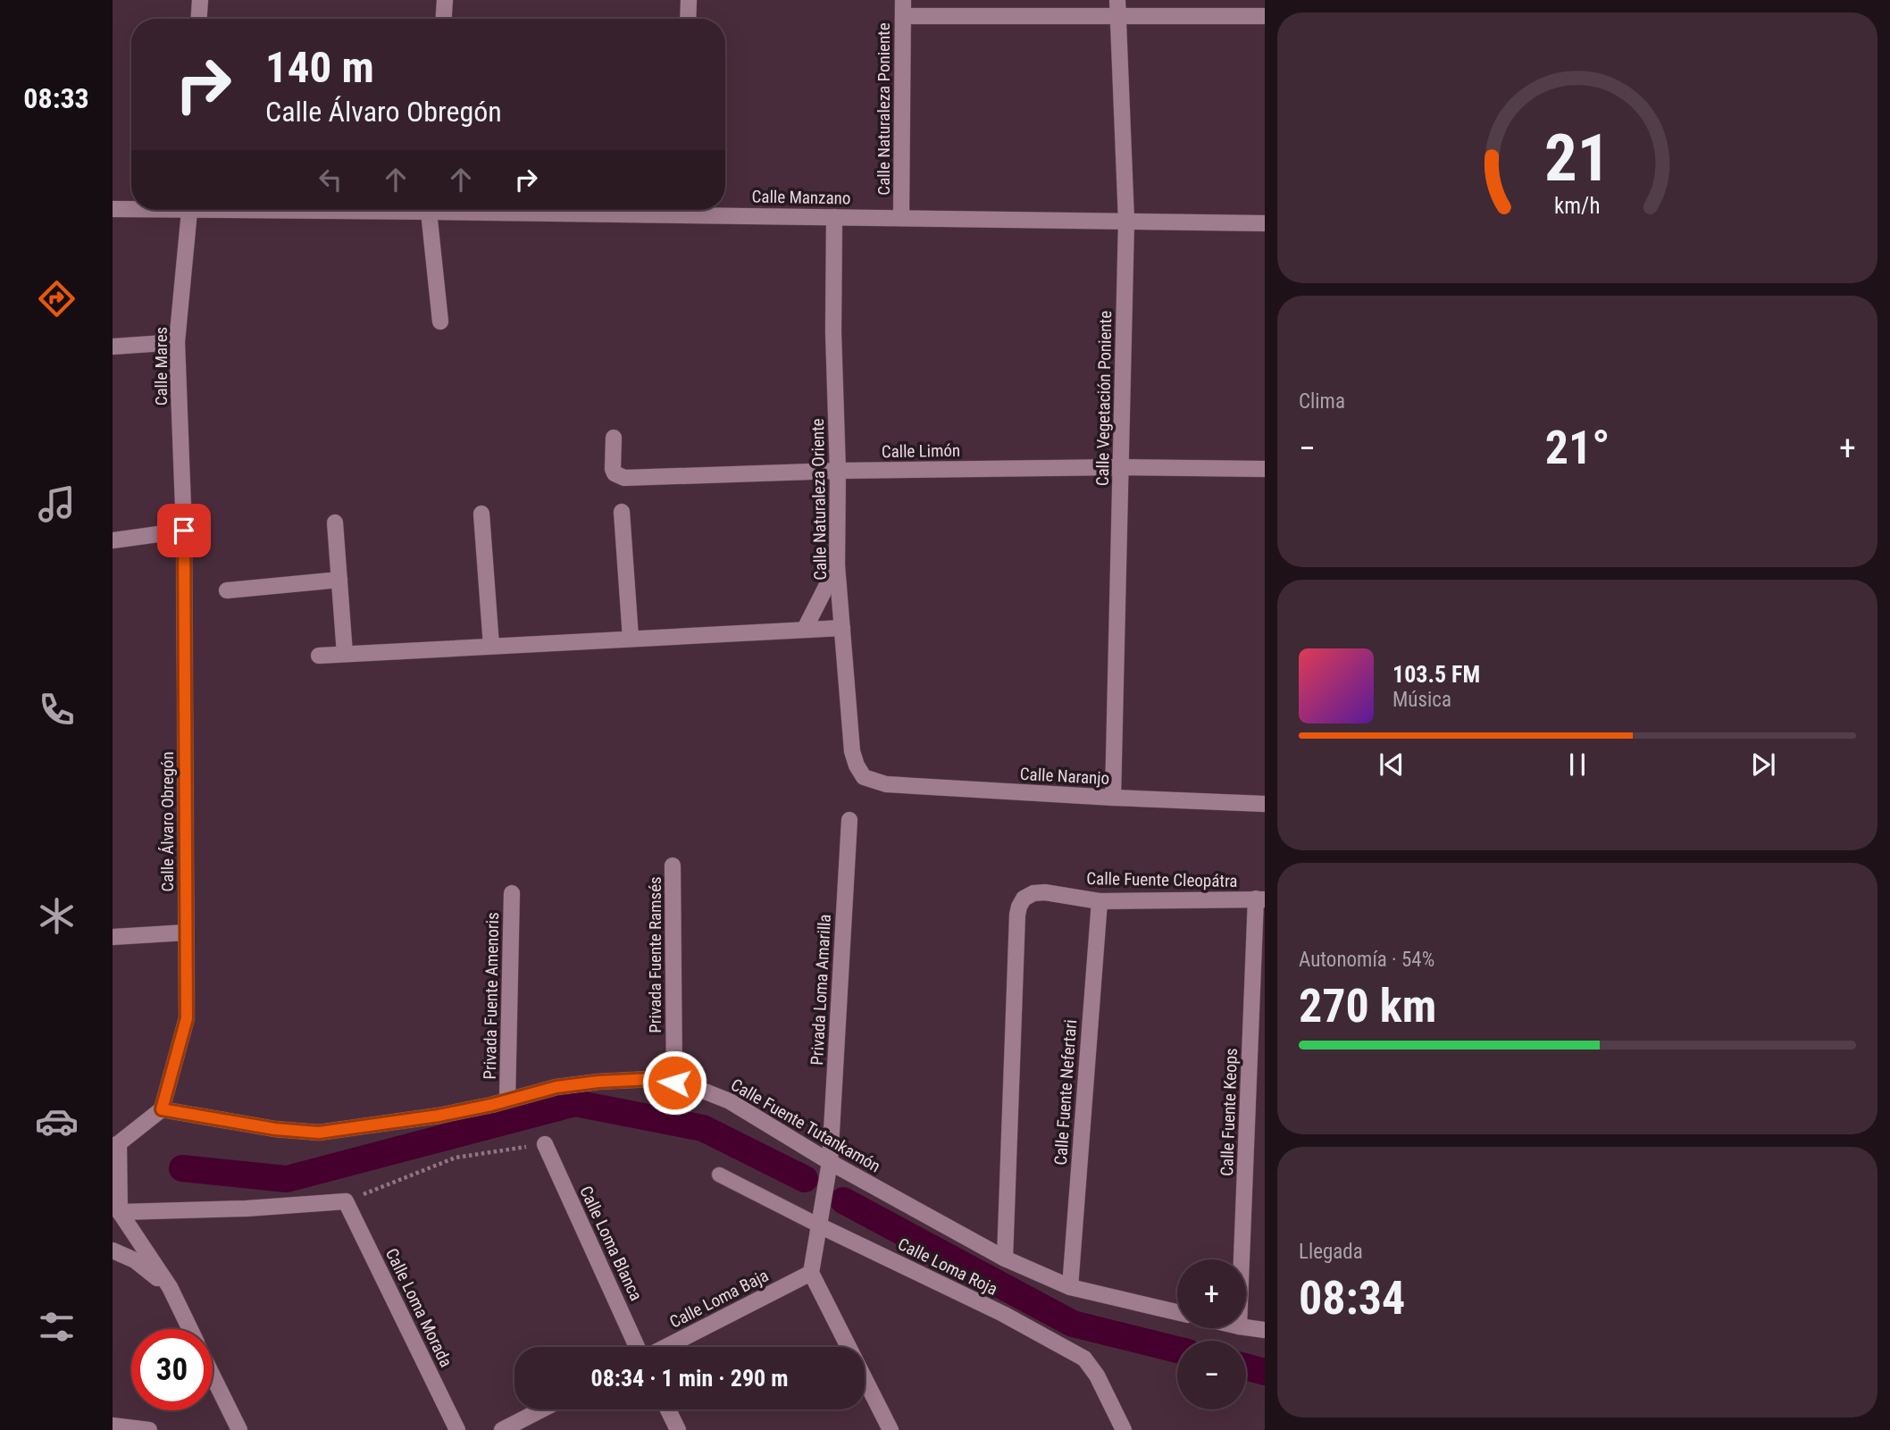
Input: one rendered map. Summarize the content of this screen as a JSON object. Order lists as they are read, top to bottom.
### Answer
{
  "streets": {
    "street": [
      "Calle Naturaleza Poniente",
      "Calle Manzano",
      "Calle Mares",
      "Calle Vegetación Poniente",
      "Calle Limón",
      "Calle Naturaleza Oriente",
      "Calle Naranjo",
      "Calle Álvaro Obregón",
      "Calle Fuente Cleopátra",
      "Privada Fuente Ramsés",
      "Privada Loma Amarilla",
      "Privada Fuente Amenoris",
      "Calle Fuente Nefertari",
      "Calle Fuente Keops",
      "Calle Fuente Tutankamón",
      "Calle Loma Blanca",
      "Calle Loma Roja",
      "Calle Loma Baja",
      "Calle Loma Morada"
    ]
  },
  "crossings": [
    ["Calle Naturaleza Poniente", "Calle Manzano"],
    ["Calle Manzano", "Calle Vegetación Poniente"],
    ["Calle Manzano", "Calle Naturaleza Oriente"],
    ["Calle Mares", "Calle Álvaro Obregón"],
    ["Calle Vegetación Poniente", "Calle Limón"],
    ["Calle Vegetación Poniente", "Calle Naranjo"],
    ["Calle Limón", "Calle Naturaleza Oriente"],
    ["Calle Naturaleza Oriente", "Calle Naranjo"],
    ["Calle Álvaro Obregón", "Calle Fuente Tutankamón"],
    ["Calle Fuente Cleopátra", "Calle Fuente Nefertari"],
    ["Calle Fuente Cleopátra", "Calle Fuente Keops"],
    ["Calle Fuente Cleopátra", "Calle Fuente Tutankamón"],
    ["Privada Fuente Ramsés", "Calle Fuente Tutankamón"],
    ["Privada Loma Amarilla", "Calle Fuente Tutankamón"],
    ["Privada Loma Amarilla", "Calle Loma Roja"],
    ["Privada Loma Amarilla", "Calle Loma Baja"],
    ["Privada Fuente Amenoris", "Calle Fuente Tutankamón"],
    ["Calle Fuente Nefertari", "Calle Fuente Tutankamón"]
  ],
  "page": {
    "tabs": "08:33",
    "turn": ["140 m", "Calle Álvaro Obregón"],
    "tile": [
      "Clima",
      ["Autonomía · 54%", "270 km"],
      ["Llegada", "08:34"]
    ],
    "heat": ["−", "21°", "+"],
    "song": ["103.5 FM", "Música"],
    "map_buttons": ["+", "−"],
    "limit": "30",
    "trip": "08:34 · 1 min · 290 m",
    "gauge": ["21", "km/h"]
  }
}
